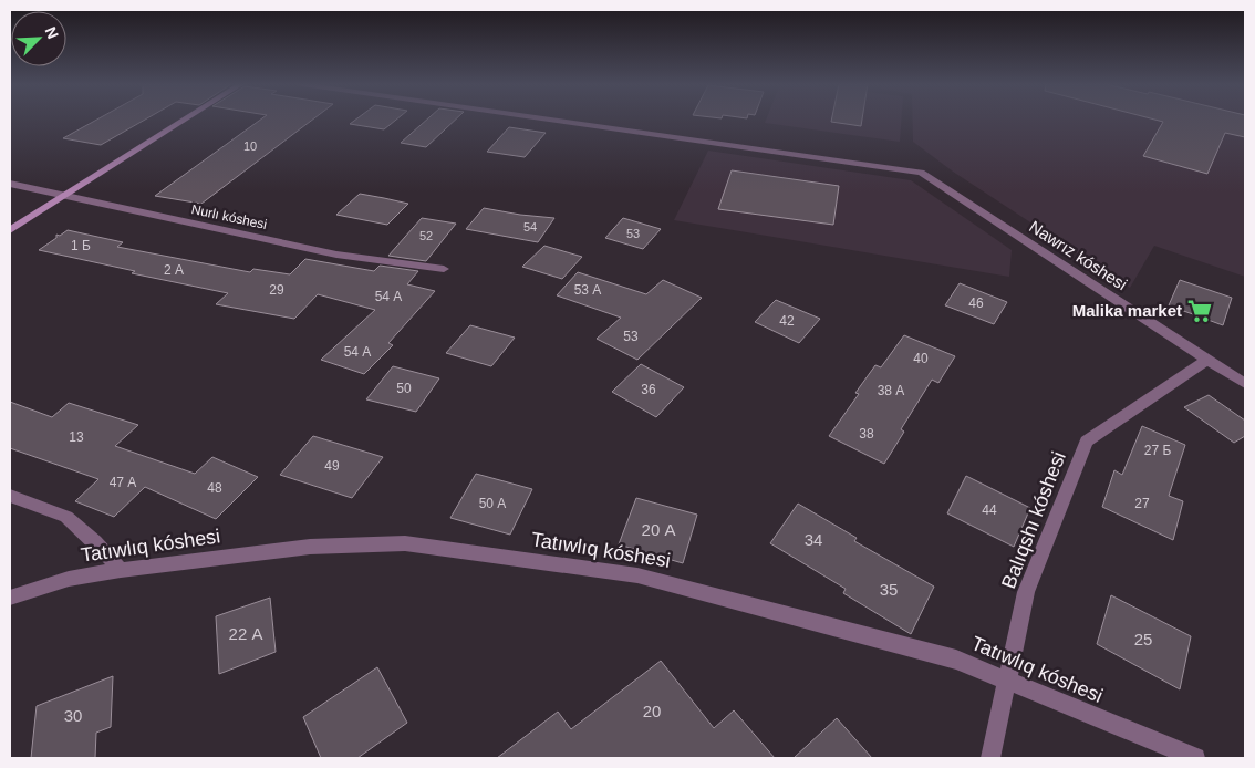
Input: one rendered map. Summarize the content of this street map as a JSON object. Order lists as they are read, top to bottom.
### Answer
{
  "streets": {
    "street": [
      "Nurlı kóshesi",
      "Nawrız kóshesi",
      "Balıqshı kóshesi",
      "Tatıwlıq kóshesi"
    ]
  },
  "crossings": [
    ["Nawrız kóshesi", "Balıqshı kóshesi"],
    ["Balıqshı kóshesi", "Tatıwlıq kóshesi"]
  ],
  "places": {
    "supermarket": ["Malika market"]
  },
  "house_numbers": [
    "10",
    "54",
    "53",
    "52",
    "1 Б",
    "2 А",
    "29",
    "53 А",
    "54 А",
    "46",
    "42",
    "53",
    "54 А",
    "40",
    "50",
    "36",
    "38 А",
    "38",
    "13",
    "27 Б",
    "49",
    "47 А",
    "48",
    "50 А",
    "27",
    "44",
    "20 А",
    "34",
    "35",
    "22 А",
    "25",
    "20",
    "30"
  ],
  "north": "top right"
}
